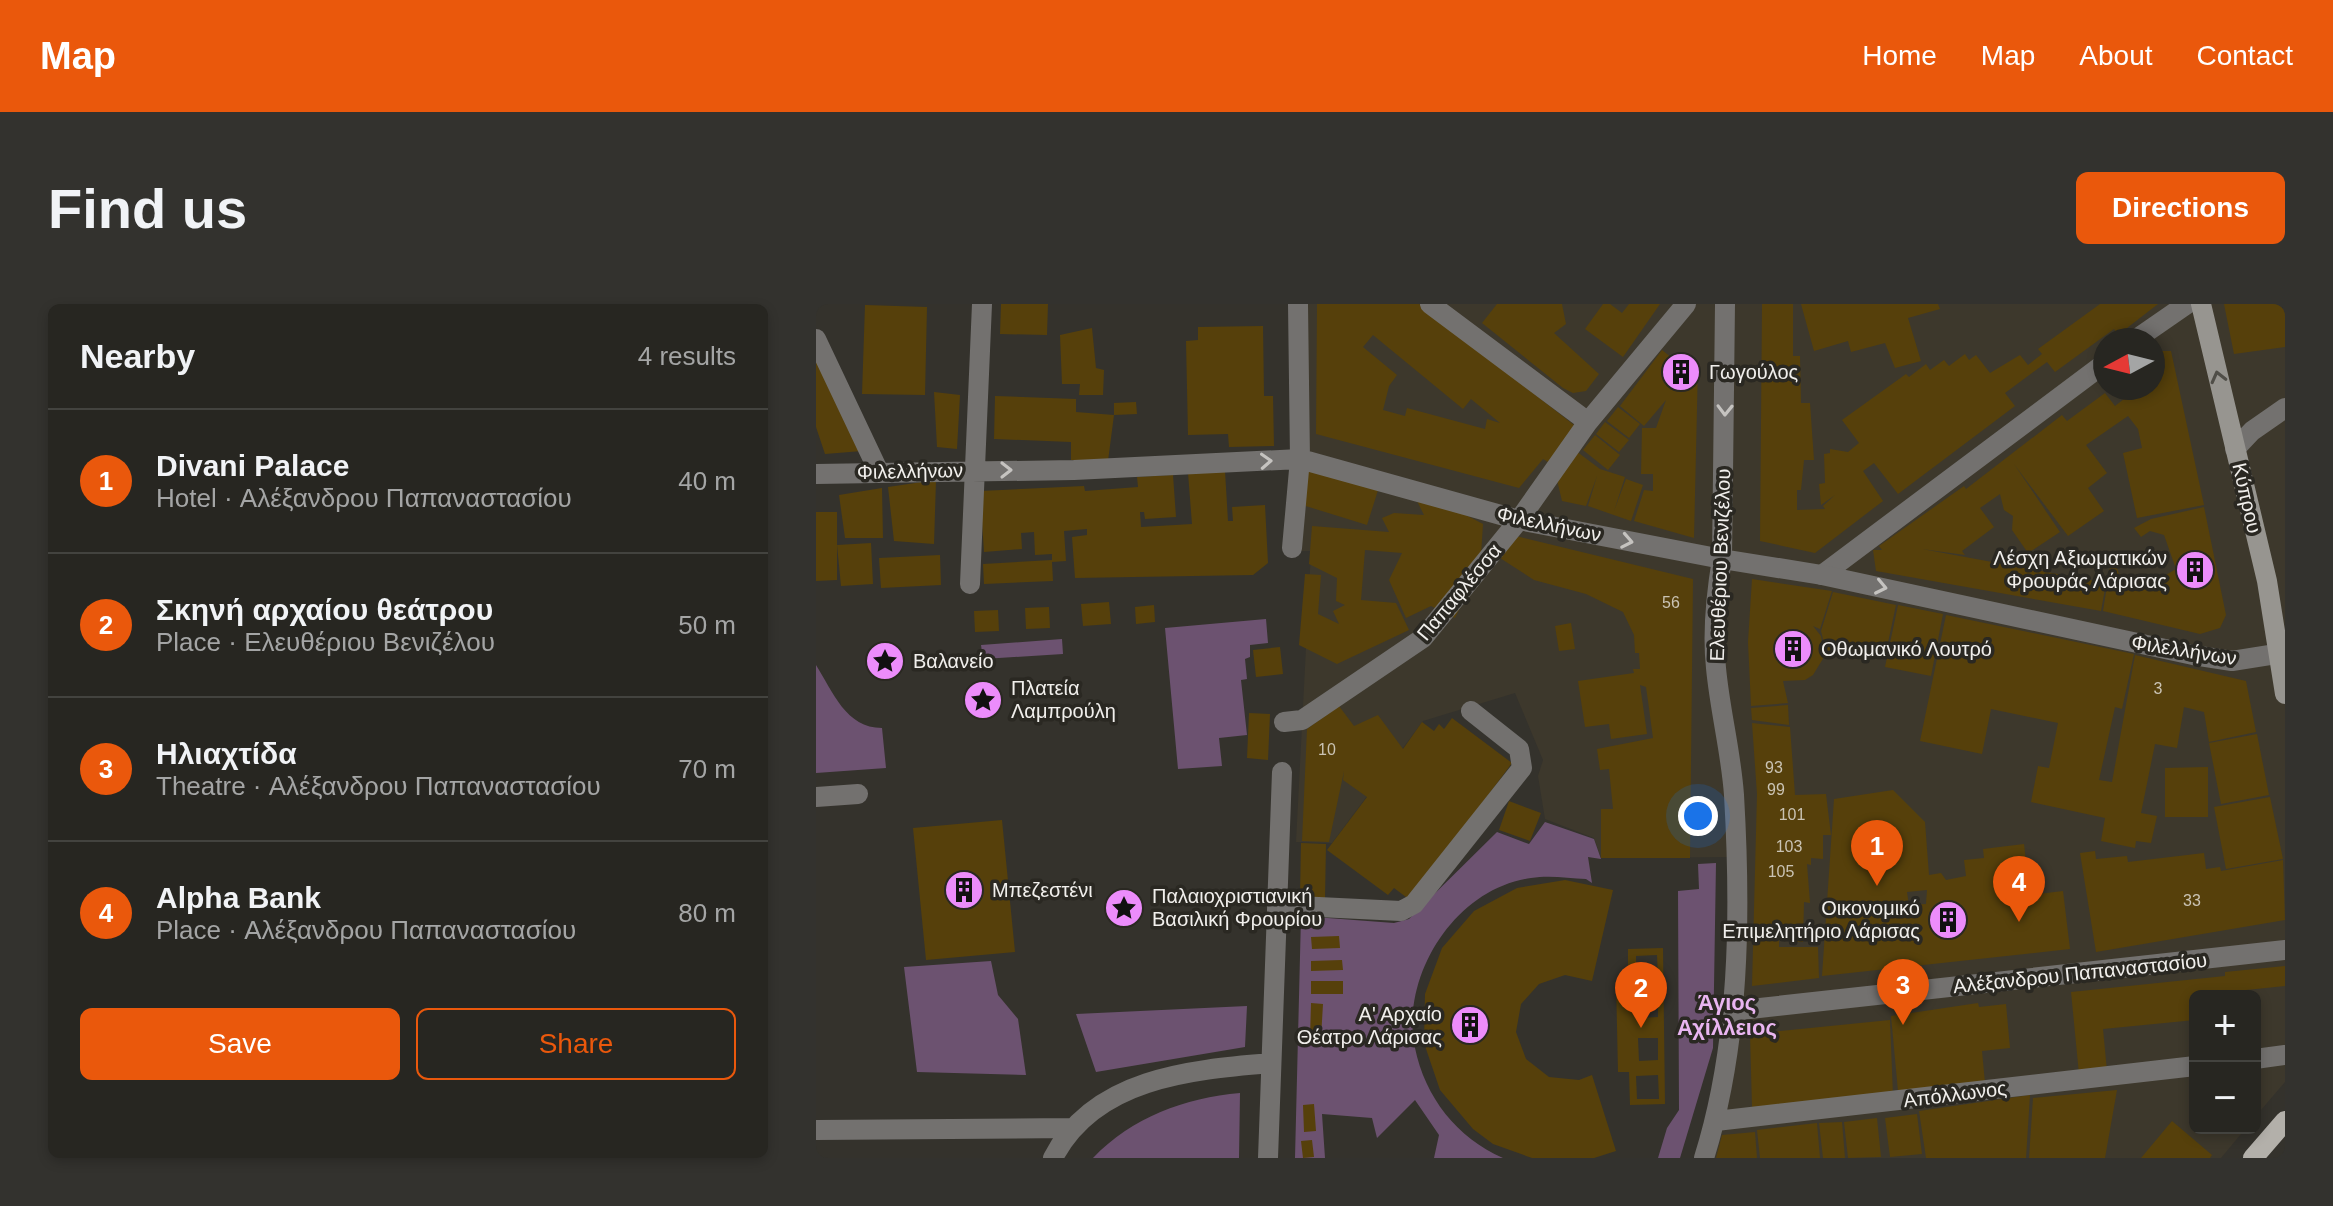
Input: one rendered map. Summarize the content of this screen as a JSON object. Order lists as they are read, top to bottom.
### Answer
{
  "streets": {
    "main road": ["Κύπρου"],
    "street": [
      "Φιλελλήνων",
      "Ελευθέριου Βενιζέλου",
      "Παπαφλέσσα",
      "Αλέξανδρου Παπαναστασίου",
      "Απόλλωνος"
    ]
  },
  "crossings": [
    ["Φιλελλήνων", "Κύπρου"],
    ["Φιλελλήνων", "Ελευθέριου Βενιζέλου"],
    ["Φιλελλήνων", "Παπαφλέσσα"],
    ["Ελευθέριου Βενιζέλου", "Αλέξανδρου Παπαναστασίου"],
    ["Ελευθέριου Βενιζέλου", "Απόλλωνος"]
  ],
  "one_way": ["Φιλελλήνων", "Κύπρου"],
  "districts": ["Άγιος Αχίλλειος"],
  "places": {
    "building": [
      "Γωγούλος",
      "Λέσχη Αξιωματικών Φρουράς Λάρισας",
      "Οθωμανικό Λουτρό",
      "Μπεζεστένι",
      "Οικονομικό Επιμελητήριο Λάρισας",
      "Α' Αρχαίο Θέατρο Λάρισας"
    ],
    "place": ["Βαλανείο", "Πλατεία Λαμπρούλη", "Παλαιοχριστιανική Βασιλική Φρουρίου"]
  },
  "house_numbers": [
    "56",
    "3",
    "10",
    "93",
    "99",
    "101",
    "103",
    "105",
    "33"
  ],
  "north": "left",
  "page": {
    "header": "Map",
    "nav": [
      "Home",
      "Map",
      "About",
      "Contact"
    ],
    "buttons": [
      "Directions",
      ["Save", "Share"]
    ],
    "title": "Find us",
    "heading": ["Nearby", "4 results"],
    "list": [
      {
        "mark": "1",
        "name": "Divani Palace",
        "note": "Hotel · Αλέξανδρου Παπαναστασίου",
        "value": "40 m"
      },
      {
        "mark": "2",
        "name": "Σκηνή αρχαίου θεάτρου",
        "note": "Place · Ελευθέριου Βενιζέλου",
        "value": "50 m"
      },
      {
        "mark": "3",
        "name": "Ηλιαχτίδα",
        "note": "Theatre · Αλέξανδρου Παπαναστασίου",
        "value": "70 m"
      },
      {
        "mark": "4",
        "name": "Alpha Bank",
        "note": "Place · Αλέξανδρου Παπαναστασίου",
        "value": "80 m"
      }
    ],
    "pins": [
      "1",
      "4",
      "3",
      "2"
    ],
    "map_buttons": ["+", "−"]
  }
}
